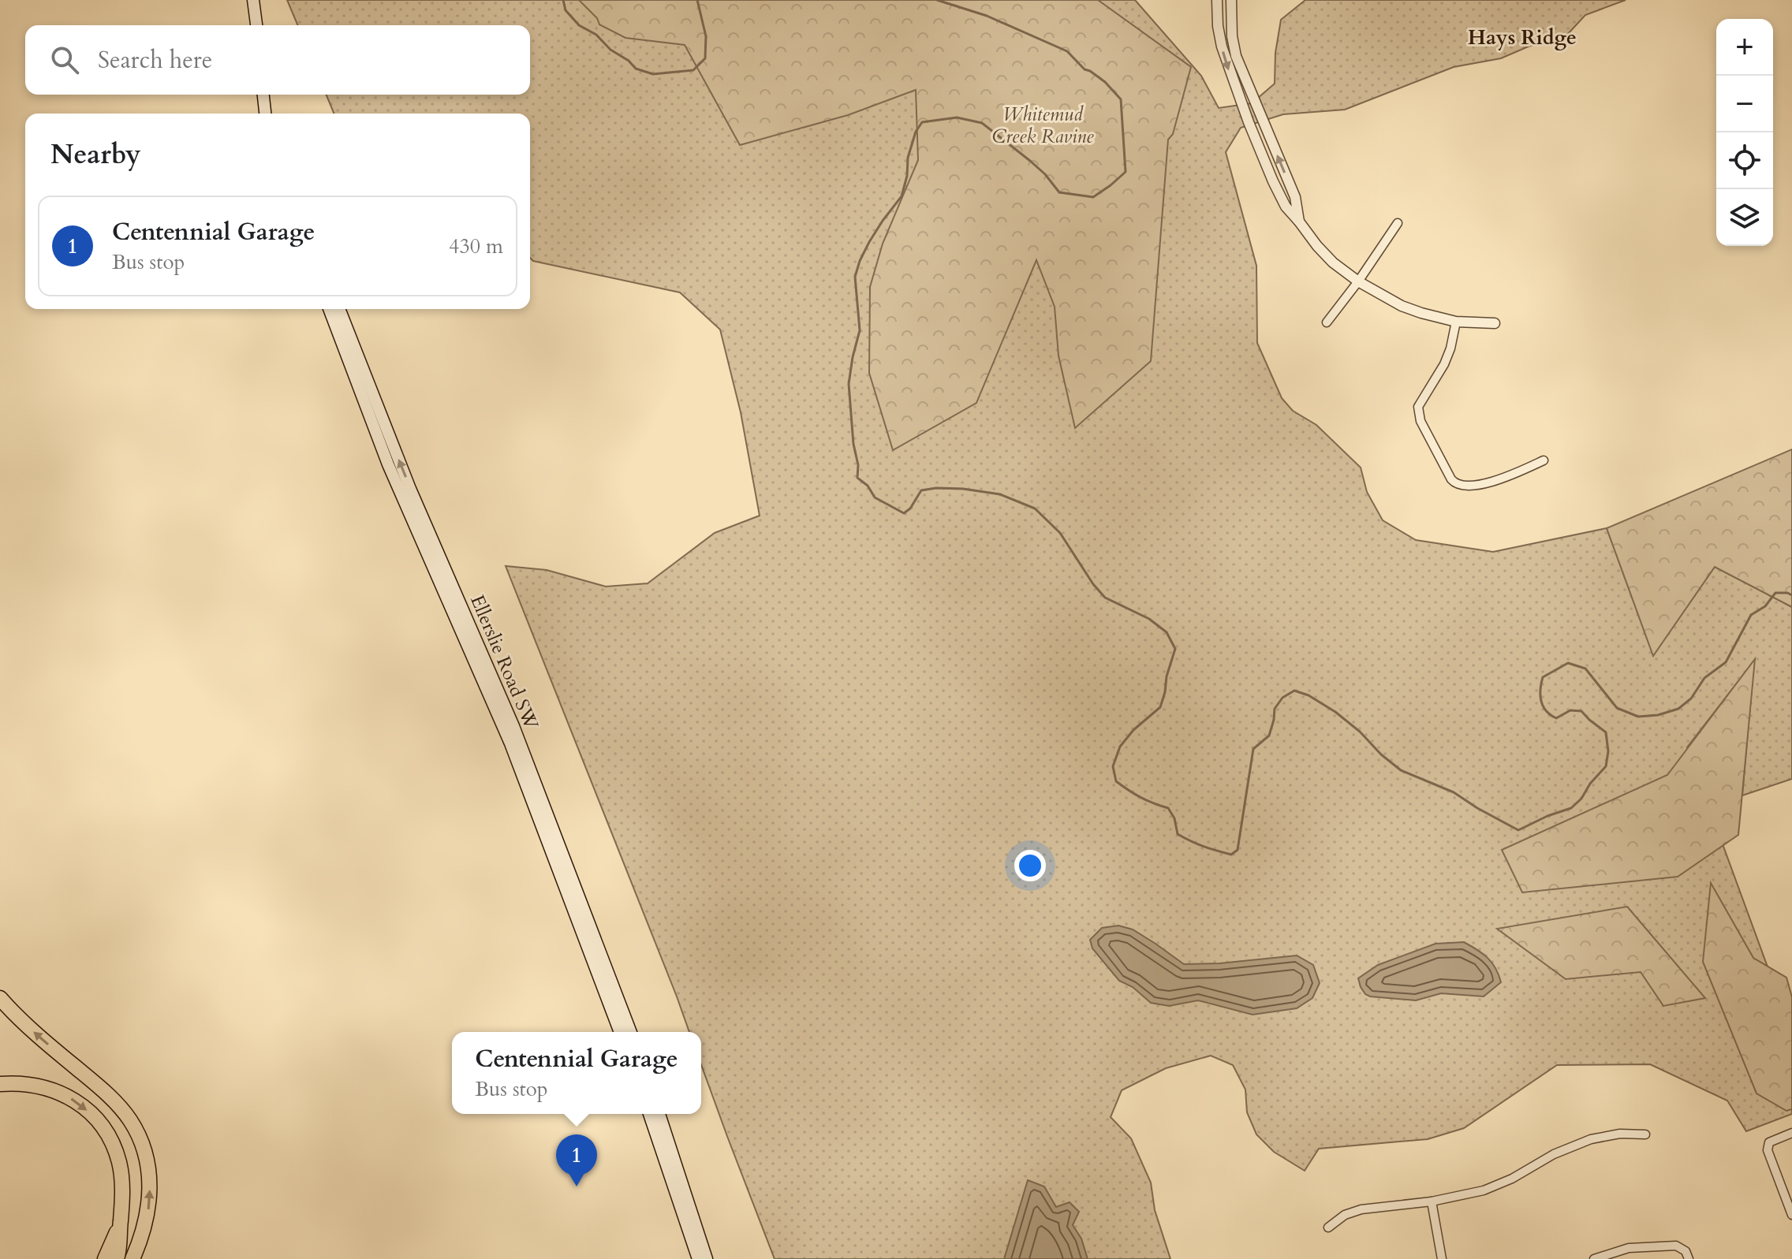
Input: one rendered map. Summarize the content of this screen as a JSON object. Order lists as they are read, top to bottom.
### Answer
{
  "streets": {
    "main road": ["Ellerslie Road SW"]
  },
  "districts": ["Hays Ridge"],
  "parks": ["Whitemud Creek Ravine"],
  "page": {
    "map_buttons": ["+", "−"],
    "search": "Search here",
    "heading": "Nearby",
    "list": [
      {
        "mark": "1",
        "name": "Centennial Garage",
        "note": "Bus stop",
        "value": "430 m"
      }
    ],
    "popup": ["Centennial Garage", "Bus stop"],
    "pins": "1"
  }
}
